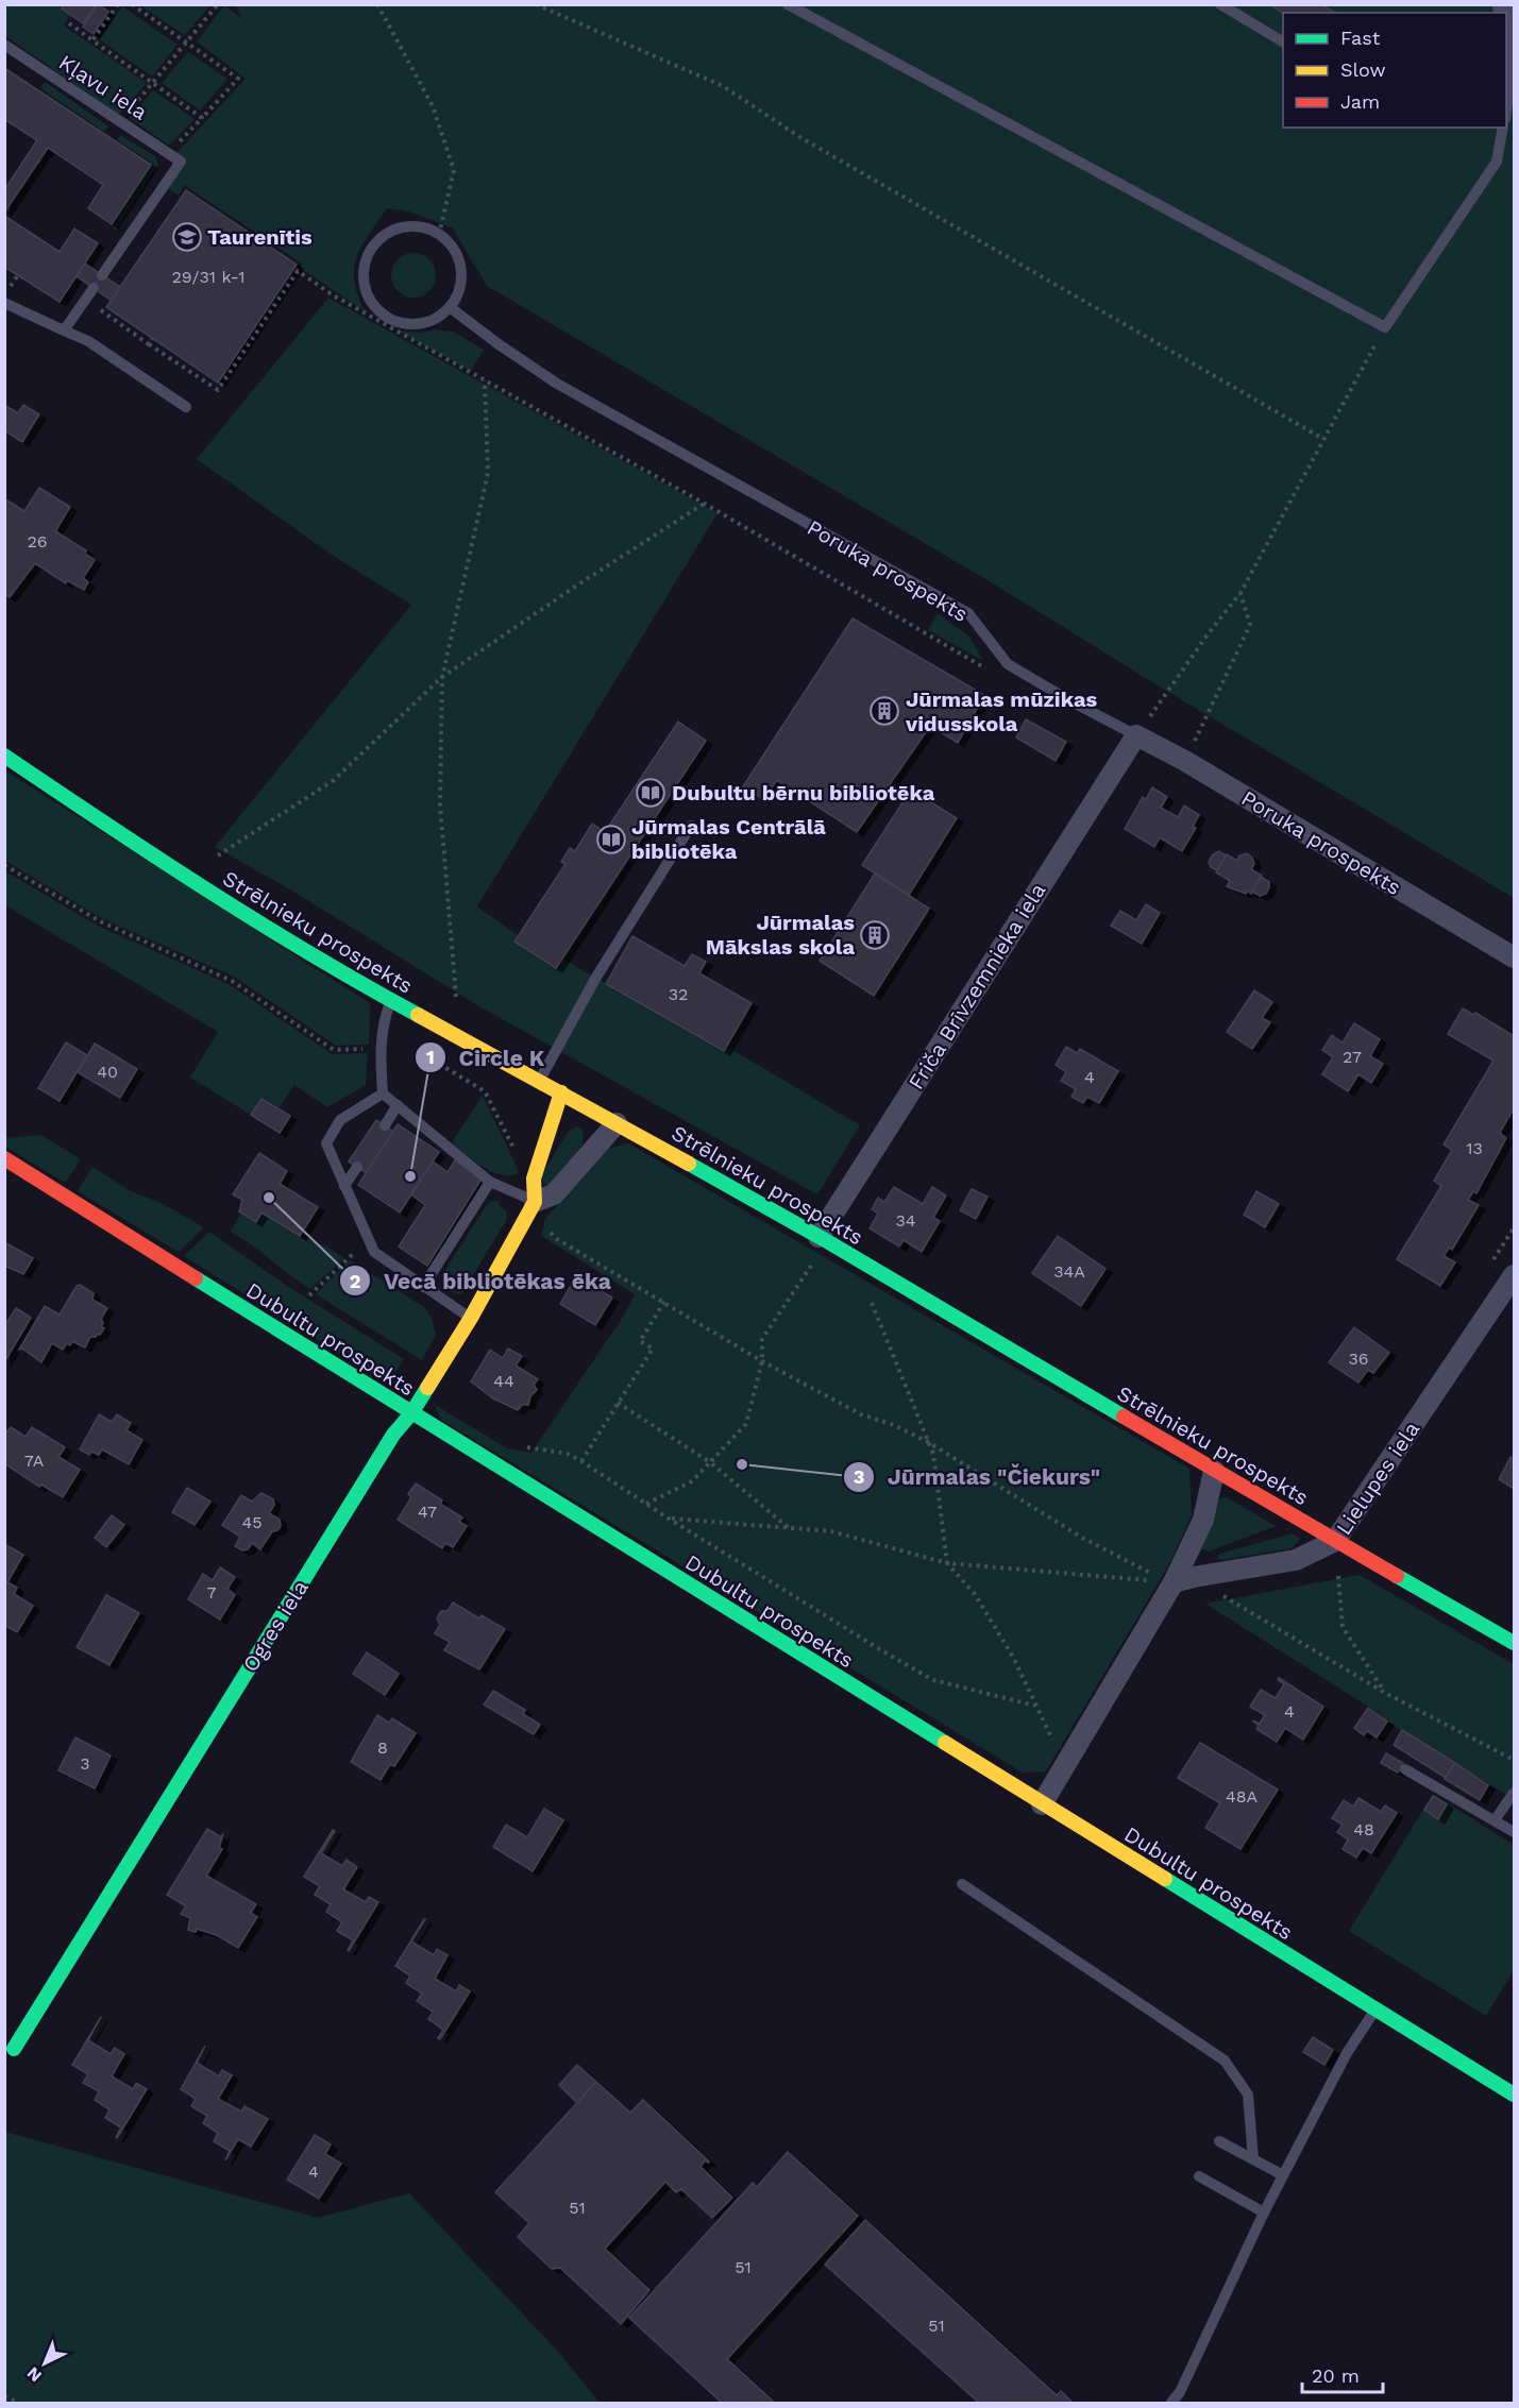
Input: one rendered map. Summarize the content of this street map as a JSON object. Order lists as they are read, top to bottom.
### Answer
{
  "streets": {
    "main road": ["Strēlnieku prospekts", "Dubultu prospekts", "Ogres iela"],
    "street": ["Poruka prospekts", "Friča Brīvzemnieka iela", "Lielupes iela"],
    "lane": ["Kļavu iela"]
  },
  "crossings": [
    ["Poruka prospekts", "Friča Brīvzemnieka iela"],
    ["Strēlnieku prospekts", "Friča Brīvzemnieka iela"],
    ["Strēlnieku prospekts", "Lielupes iela"],
    ["Strēlnieku prospekts", "Ogres iela"],
    ["Dubultu prospekts", "Ogres iela"]
  ],
  "places": {
    "school or university": ["Taurenītis"],
    "building": ["Jūrmalas mūzikas vidusskola", "Jūrmalas Mākslas skola"],
    "library": ["Dubultu bērnu bibliotēka", "Jūrmalas Centrālā bibliotēka"],
    "other": ["Circle K", "Vecā bibliotēkas ēka", "Jūrmalas \"Čiekurs\""]
  },
  "house_numbers": [
    "29/31 k-1",
    "26",
    "32",
    "27",
    "40",
    "4",
    "13",
    "34",
    "34A",
    "36",
    "44",
    "7A",
    "47",
    "45",
    "7",
    "4",
    "8",
    "3",
    "48A",
    "48",
    "4",
    "51",
    "51",
    "51"
  ],
  "legend": ["Fast", "Slow", "Jam"],
  "scale_bar": "20 m",
  "north": "bottom left"
}
